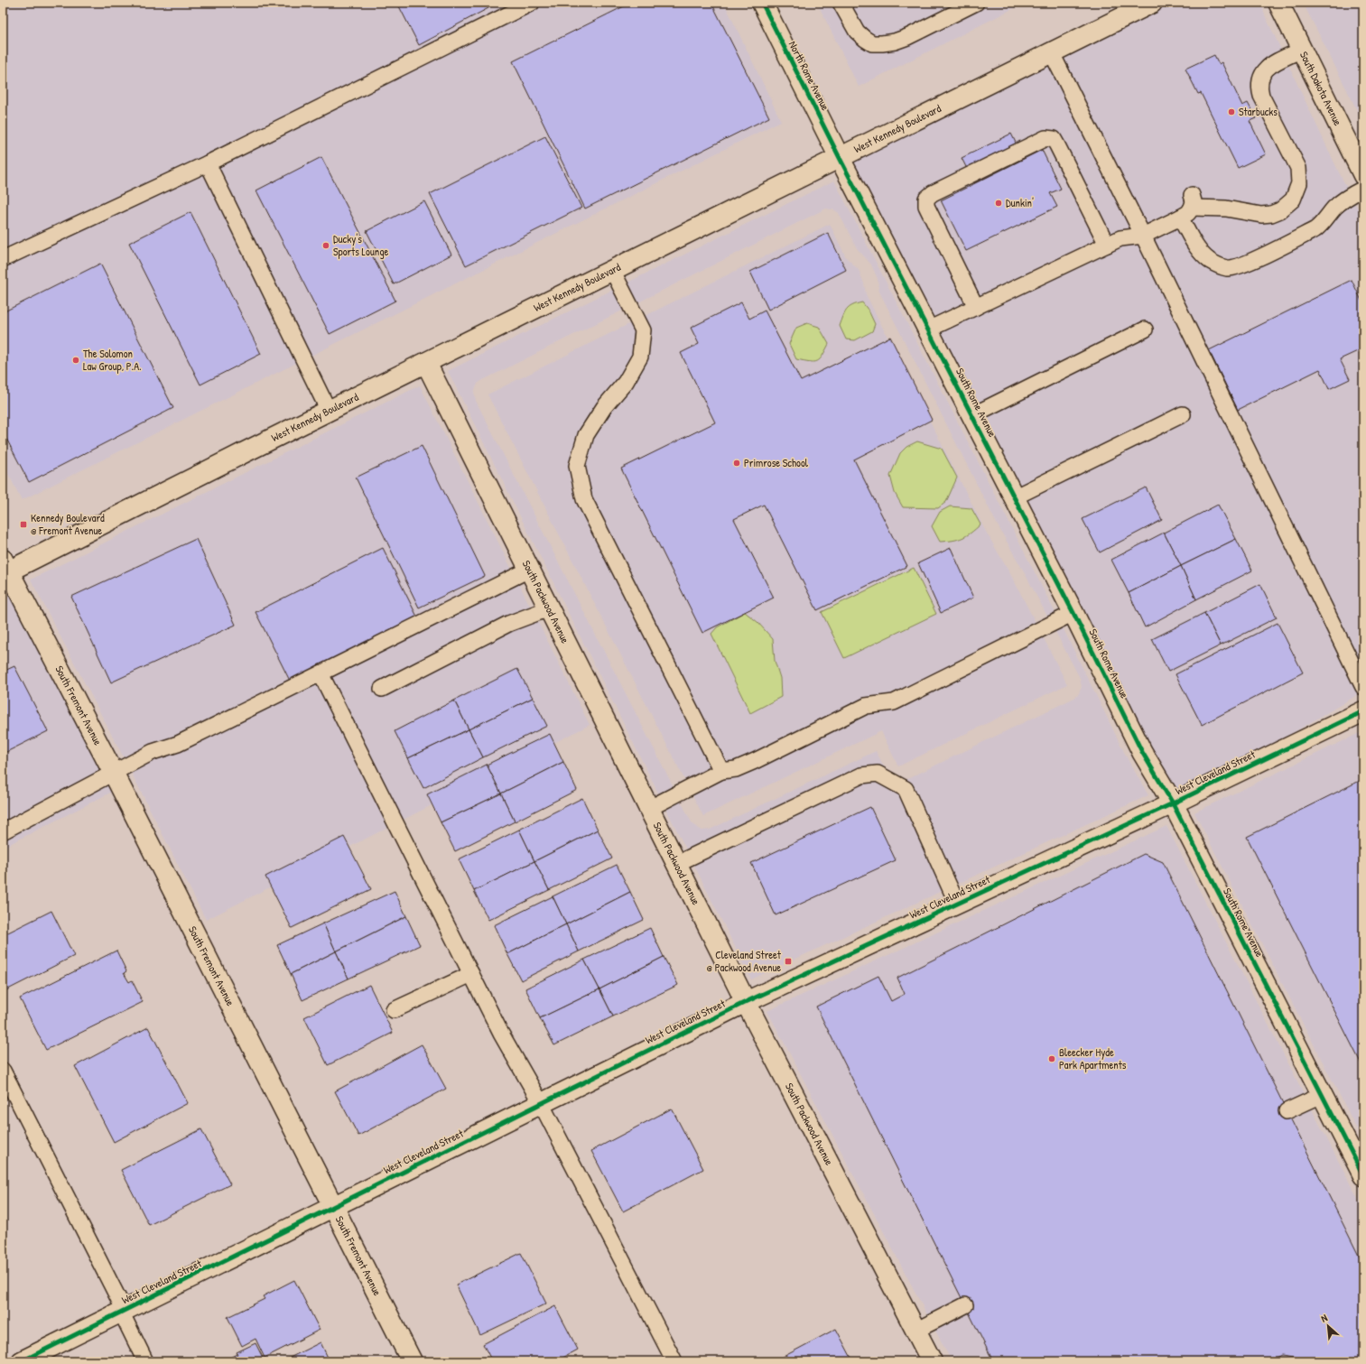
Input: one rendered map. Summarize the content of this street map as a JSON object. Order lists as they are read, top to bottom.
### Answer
{
  "streets": {
    "street": [
      "North Rome Avenue",
      "South Dakota Avenue",
      "West Kennedy Boulevard",
      "South Rome Avenue",
      "South Packwood Avenue",
      "South Fremont Avenue",
      "West Cleveland Street"
    ]
  },
  "crossings": [
    ["North Rome Avenue", "West Kennedy Boulevard"],
    ["North Rome Avenue", "South Rome Avenue"],
    ["West Kennedy Boulevard", "South Rome Avenue"],
    ["West Kennedy Boulevard", "South Packwood Avenue"],
    ["West Kennedy Boulevard", "South Fremont Avenue"],
    ["South Rome Avenue", "West Cleveland Street"],
    ["South Packwood Avenue", "West Cleveland Street"],
    ["South Fremont Avenue", "West Cleveland Street"]
  ],
  "places": {
    "other": [
      "Starbucks",
      "Dunkin'",
      "Ducky's Sports Lounge",
      "The Solomon Law Group, P.A.",
      "Primrose School",
      "Bleecker Hyde Park Apartments"
    ],
    "transit": ["Kennedy Boulevard @ Fremont Avenue", "Cleveland Street @ Packwood Avenue"]
  },
  "north": "top left"
}
